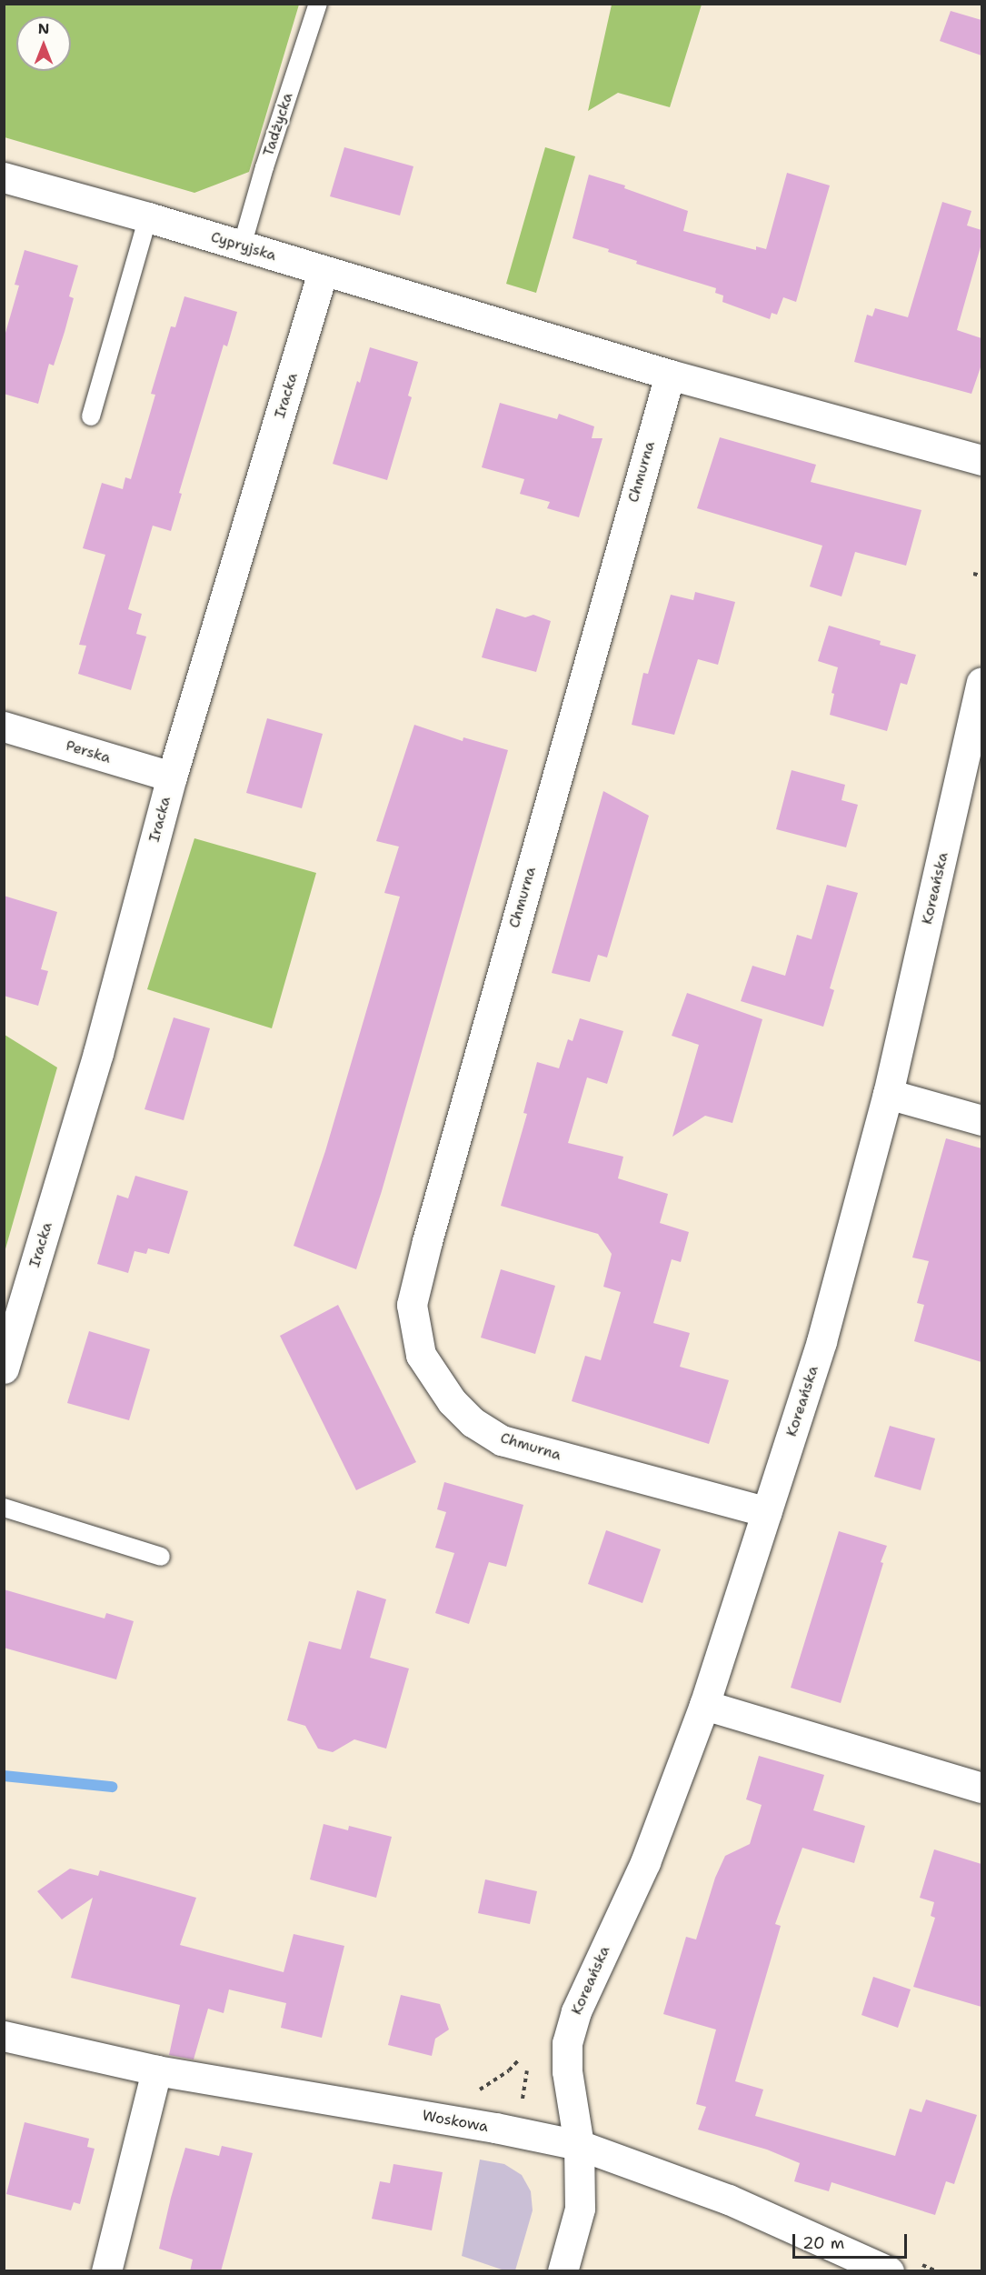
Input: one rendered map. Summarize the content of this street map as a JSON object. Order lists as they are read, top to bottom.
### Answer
{
  "streets": {
    "street": [
      "Cypryjska",
      "Iracka",
      "Chmurna",
      "Perska",
      "Koreańska",
      "Woskowa"
    ],
    "lane": ["Tadżycka"]
  },
  "crossings": [
    ["Tadżycka", "Cypryjska"],
    ["Cypryjska", "Iracka"],
    ["Cypryjska", "Chmurna"],
    ["Iracka", "Perska"],
    ["Chmurna", "Koreańska"],
    ["Koreańska", "Woskowa"]
  ],
  "scale_bar": "20 m",
  "north": "top"
}
